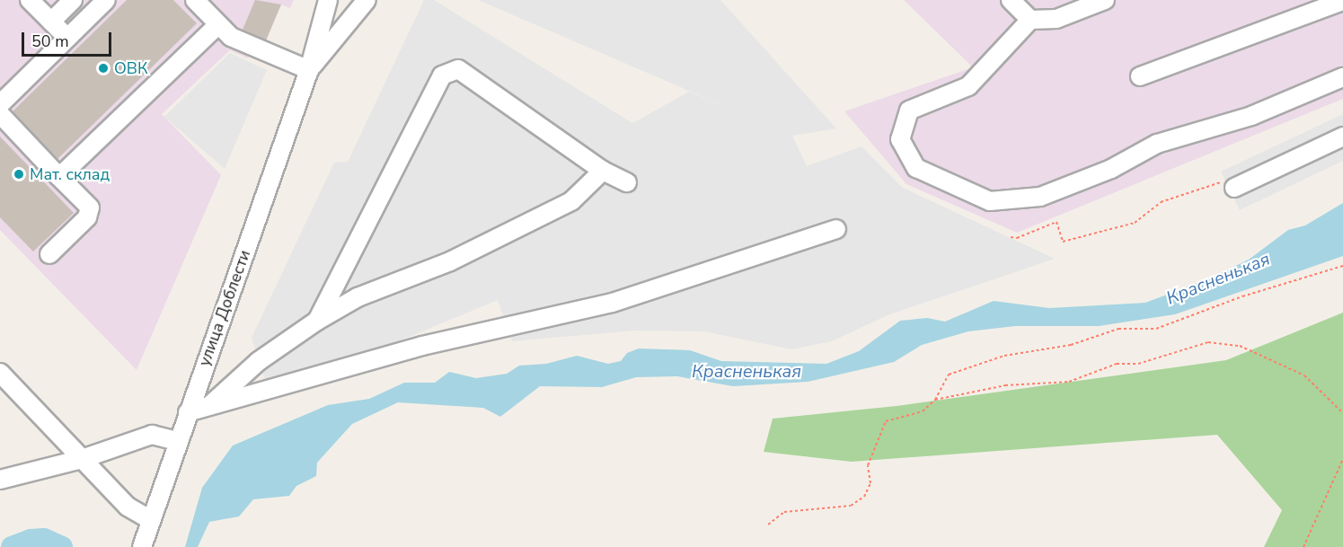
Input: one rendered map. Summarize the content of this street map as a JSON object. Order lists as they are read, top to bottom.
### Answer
{
  "streets": {
    "street": ["улица Доблести"]
  },
  "water": ["Красненькая"],
  "places": ["ОВК", "Мат. склад"],
  "scale_bar": "50 m"
}
